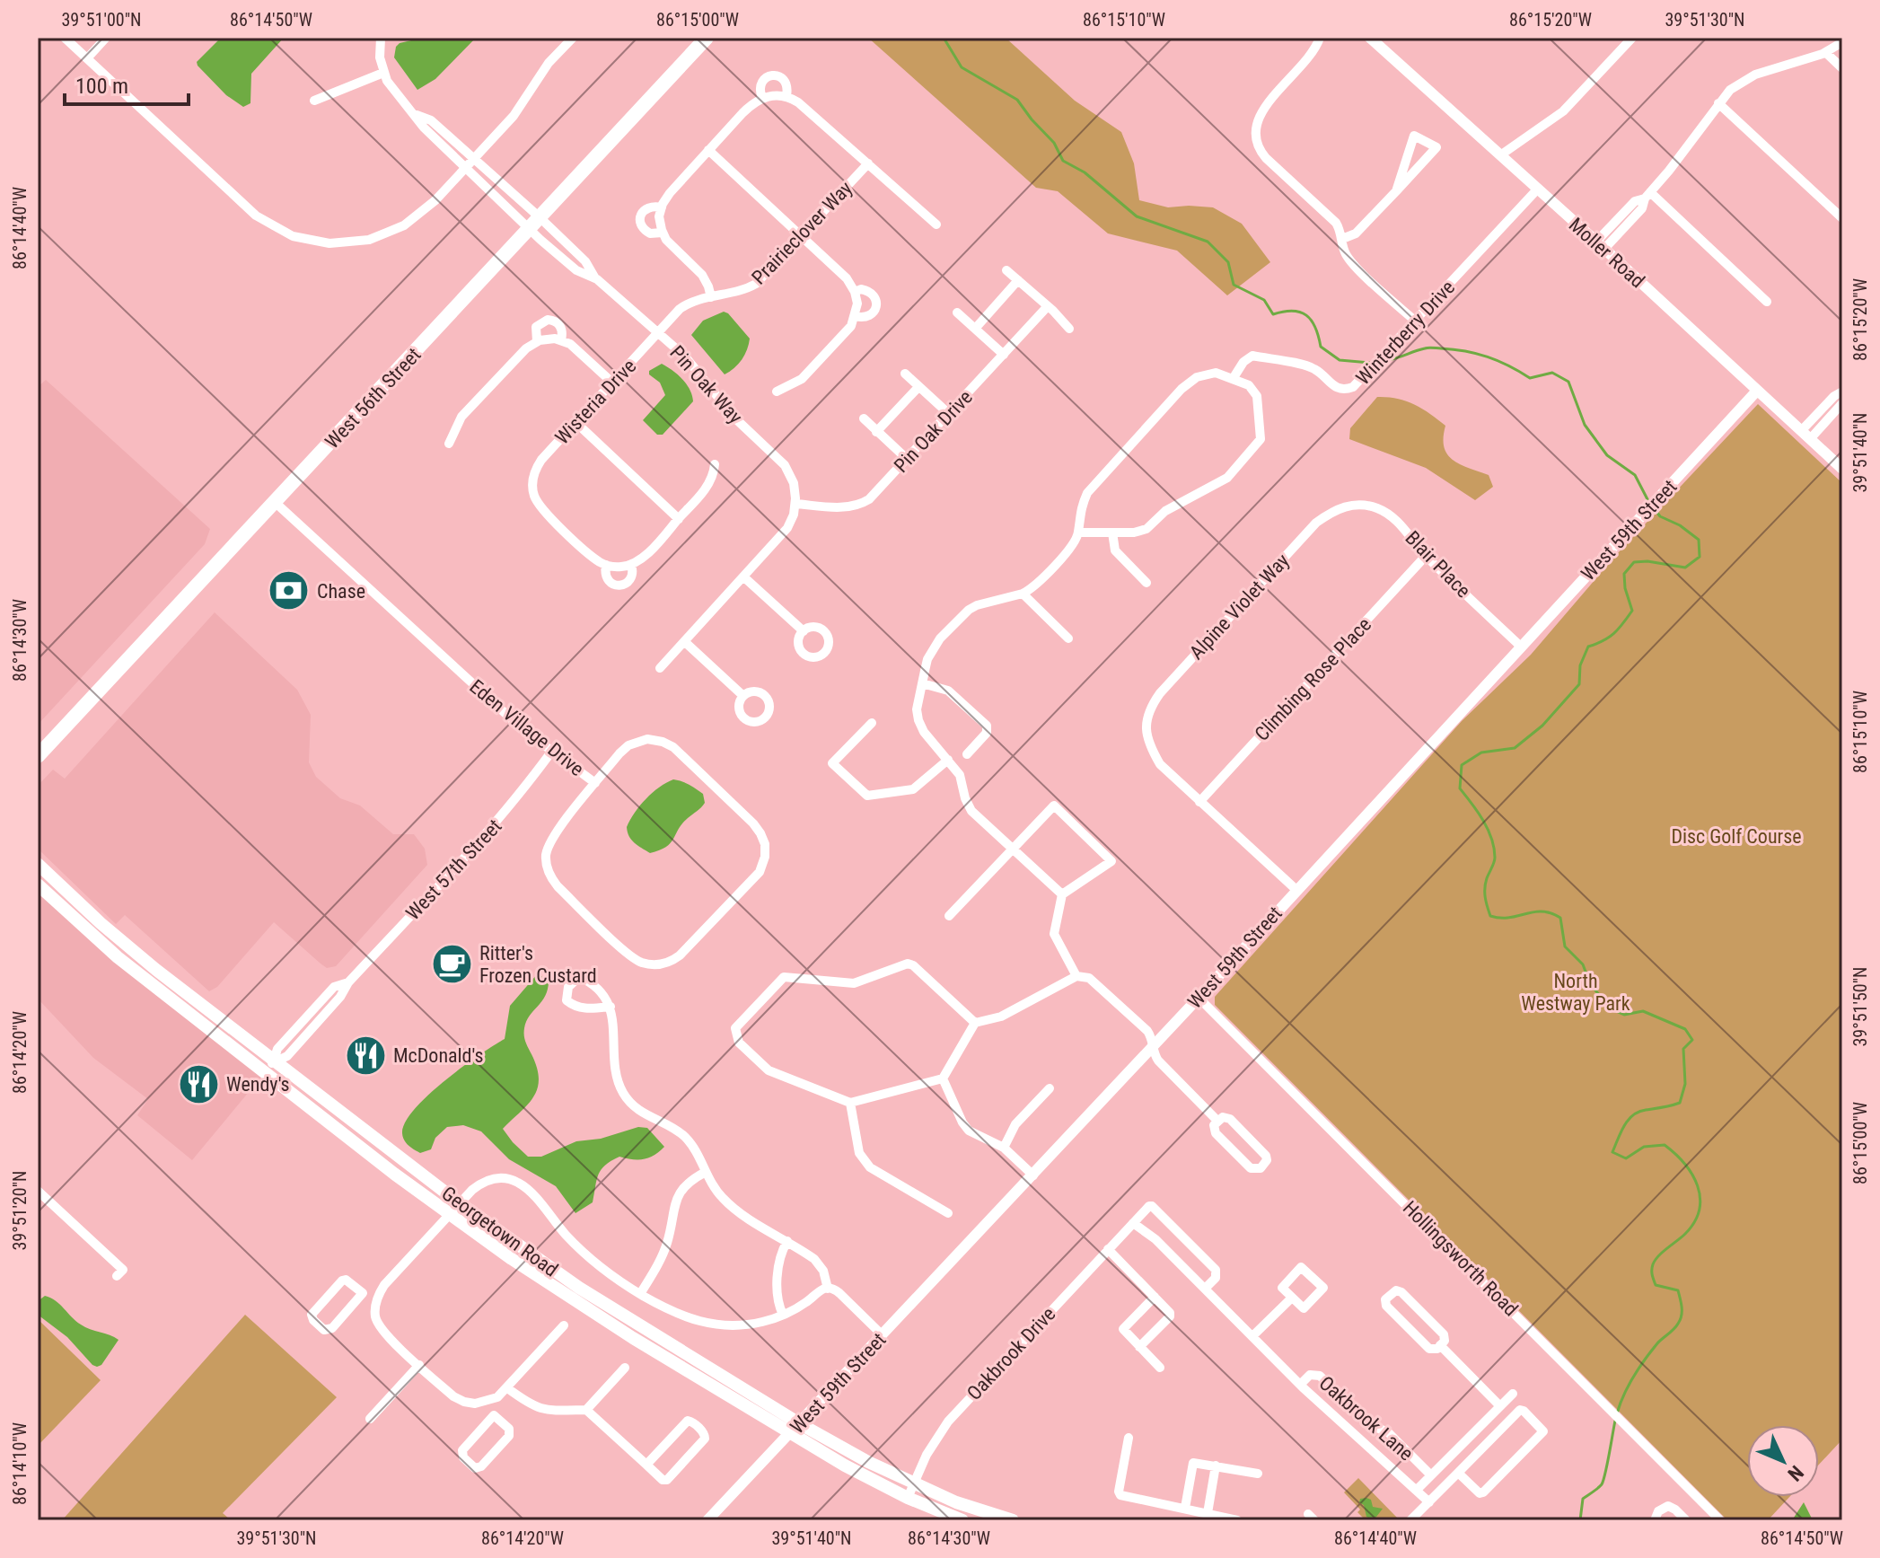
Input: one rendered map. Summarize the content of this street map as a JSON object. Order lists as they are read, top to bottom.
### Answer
{
  "streets": {
    "main road": ["West 56th Street", "Georgetown Road"],
    "street": [
      "Prairieclover Way",
      "Moller Road",
      "Winterberry Drive",
      "Pin Oak Way",
      "Wisteria Drive",
      "Pin Oak Drive",
      "West 59th Street",
      "Blair Place",
      "Alpine Violet Way",
      "Climbing Rose Place",
      "Eden Village Drive",
      "West 57th Street",
      "Hollingsworth Road",
      "Oakbrook Drive",
      "Oakbrook Lane"
    ]
  },
  "crossings": [
    ["Prairieclover Way", "Pin Oak Way"],
    ["Prairieclover Way", "Wisteria Drive"],
    ["Moller Road", "Winterberry Drive"],
    ["Moller Road", "West 59th Street"],
    ["Pin Oak Way", "West 56th Street"],
    ["Pin Oak Way", "Wisteria Drive"],
    ["Pin Oak Way", "Pin Oak Drive"],
    ["West 56th Street", "Eden Village Drive"],
    ["West 59th Street", "Blair Place"],
    ["West 59th Street", "Georgetown Road"],
    ["West 59th Street", "Hollingsworth Road"],
    ["Blair Place", "Alpine Violet Way"],
    ["Blair Place", "Climbing Rose Place"],
    ["Alpine Violet Way", "Climbing Rose Place"],
    ["Eden Village Drive", "West 57th Street"],
    ["West 57th Street", "Georgetown Road"],
    ["Georgetown Road", "Oakbrook Drive"],
    ["Oakbrook Drive", "Oakbrook Lane"]
  ],
  "parks": ["Disc Golf Course", "North Westway Park"],
  "places": {
    "bank": ["Chase"],
    "cafe": ["Ritter's Frozen Custard"],
    "restaurant": ["McDonald's", "Wendy's"]
  },
  "scale_bar": "100 m",
  "north": "bottom right",
  "coordinates": [
    "39°51'00\"N",
    "86°14'50\"W",
    "86°15'00\"W",
    "86°15'10\"W",
    "86°15'20\"W",
    "39°51'30\"N",
    "86°14'40\"W",
    "39°51'40\"N",
    "86°14'30\"W",
    "39°51'50\"N",
    "86°14'20\"W",
    "39°51'20\"N",
    "86°14'10\"W"
  ]
}
